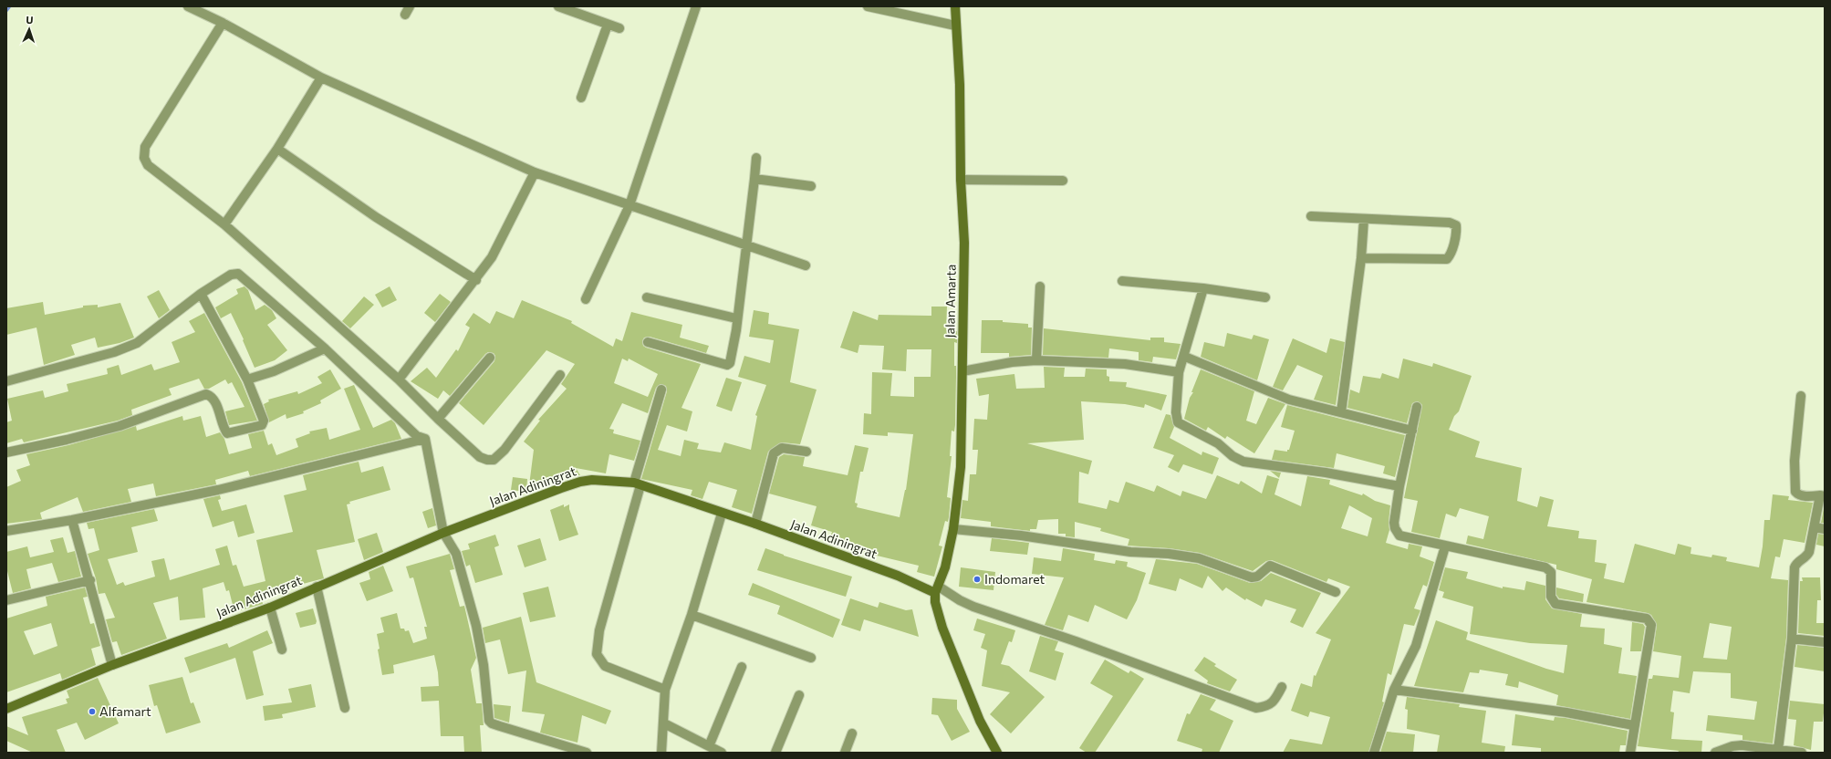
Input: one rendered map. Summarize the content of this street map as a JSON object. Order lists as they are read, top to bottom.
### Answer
{
  "streets": {
    "street": ["Jalan Amarta", "Jalan Adiningrat"]
  },
  "crossings": [
    ["Jalan Amarta", "Jalan Adiningrat"]
  ],
  "places": ["Indomaret", "Alfamart"],
  "north": "top"
}
